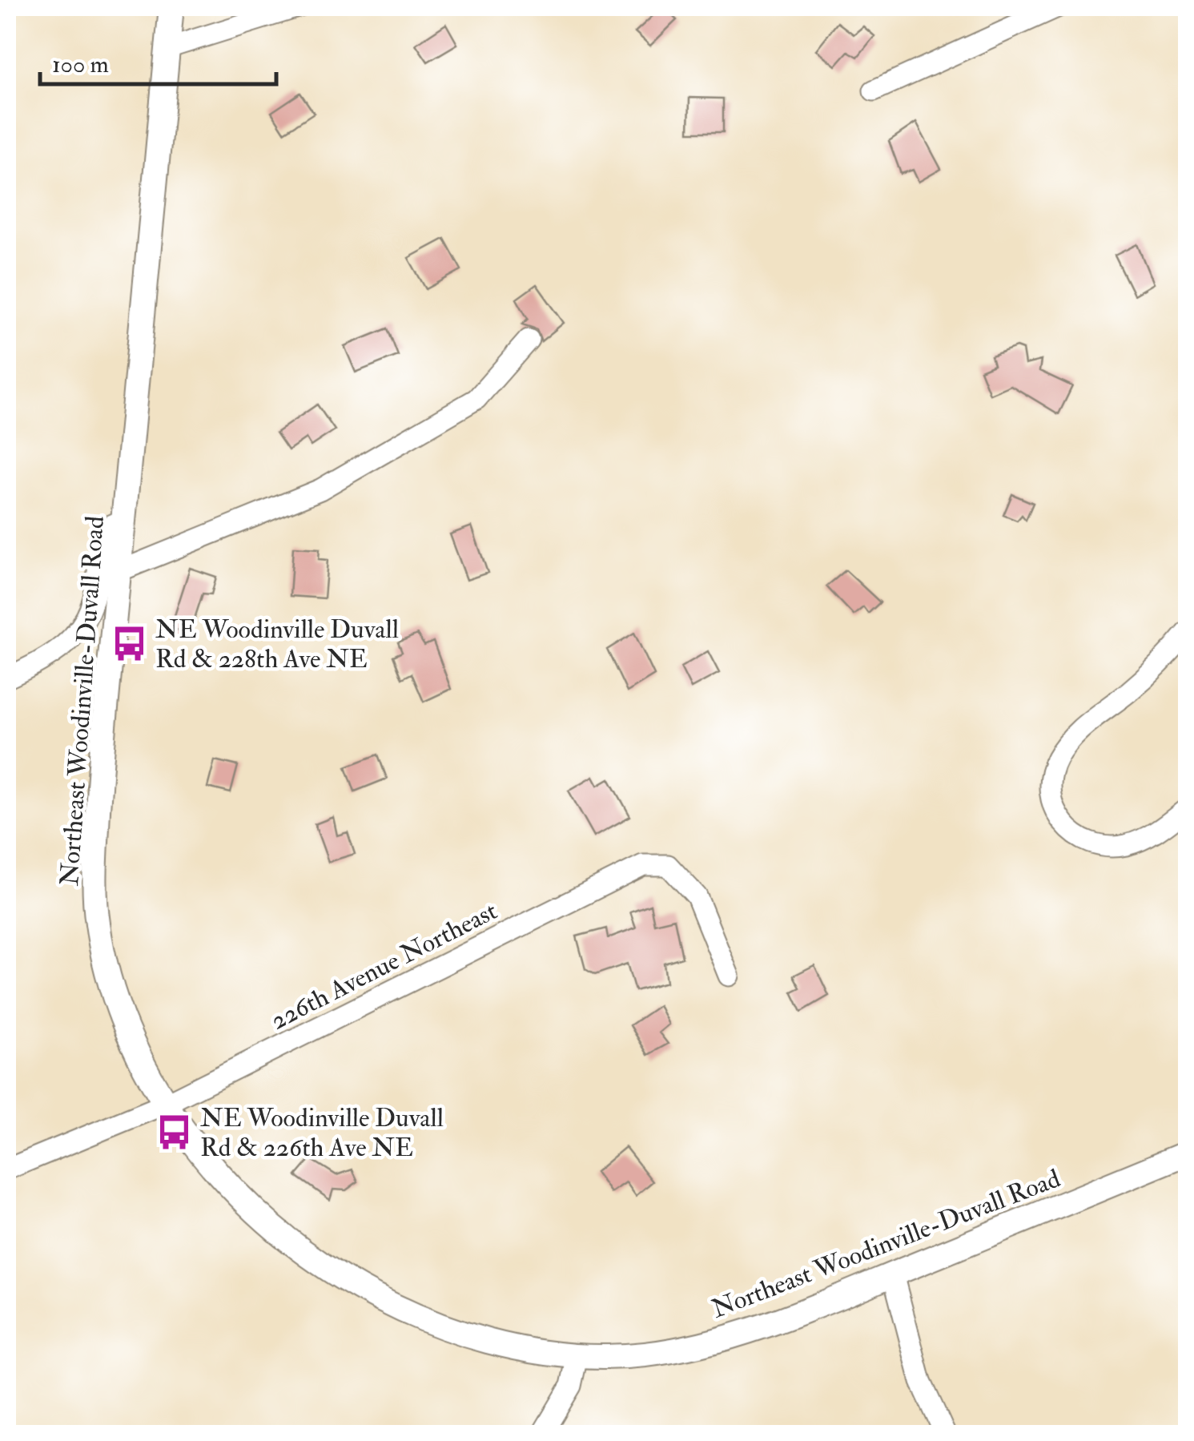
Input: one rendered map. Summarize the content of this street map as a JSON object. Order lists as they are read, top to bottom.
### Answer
{
  "streets": {
    "main road": ["Northeast Woodinville-Duvall Road"],
    "street": ["226th Avenue Northeast"]
  },
  "crossings": [
    ["Northeast Woodinville-Duvall Road", "226th Avenue Northeast"]
  ],
  "places": {
    "bus stop": ["NE Woodinville Duvall Rd & 228th Ave NE", "NE Woodinville Duvall Rd & 226th Ave NE"]
  },
  "scale_bar": "100 m"
}
